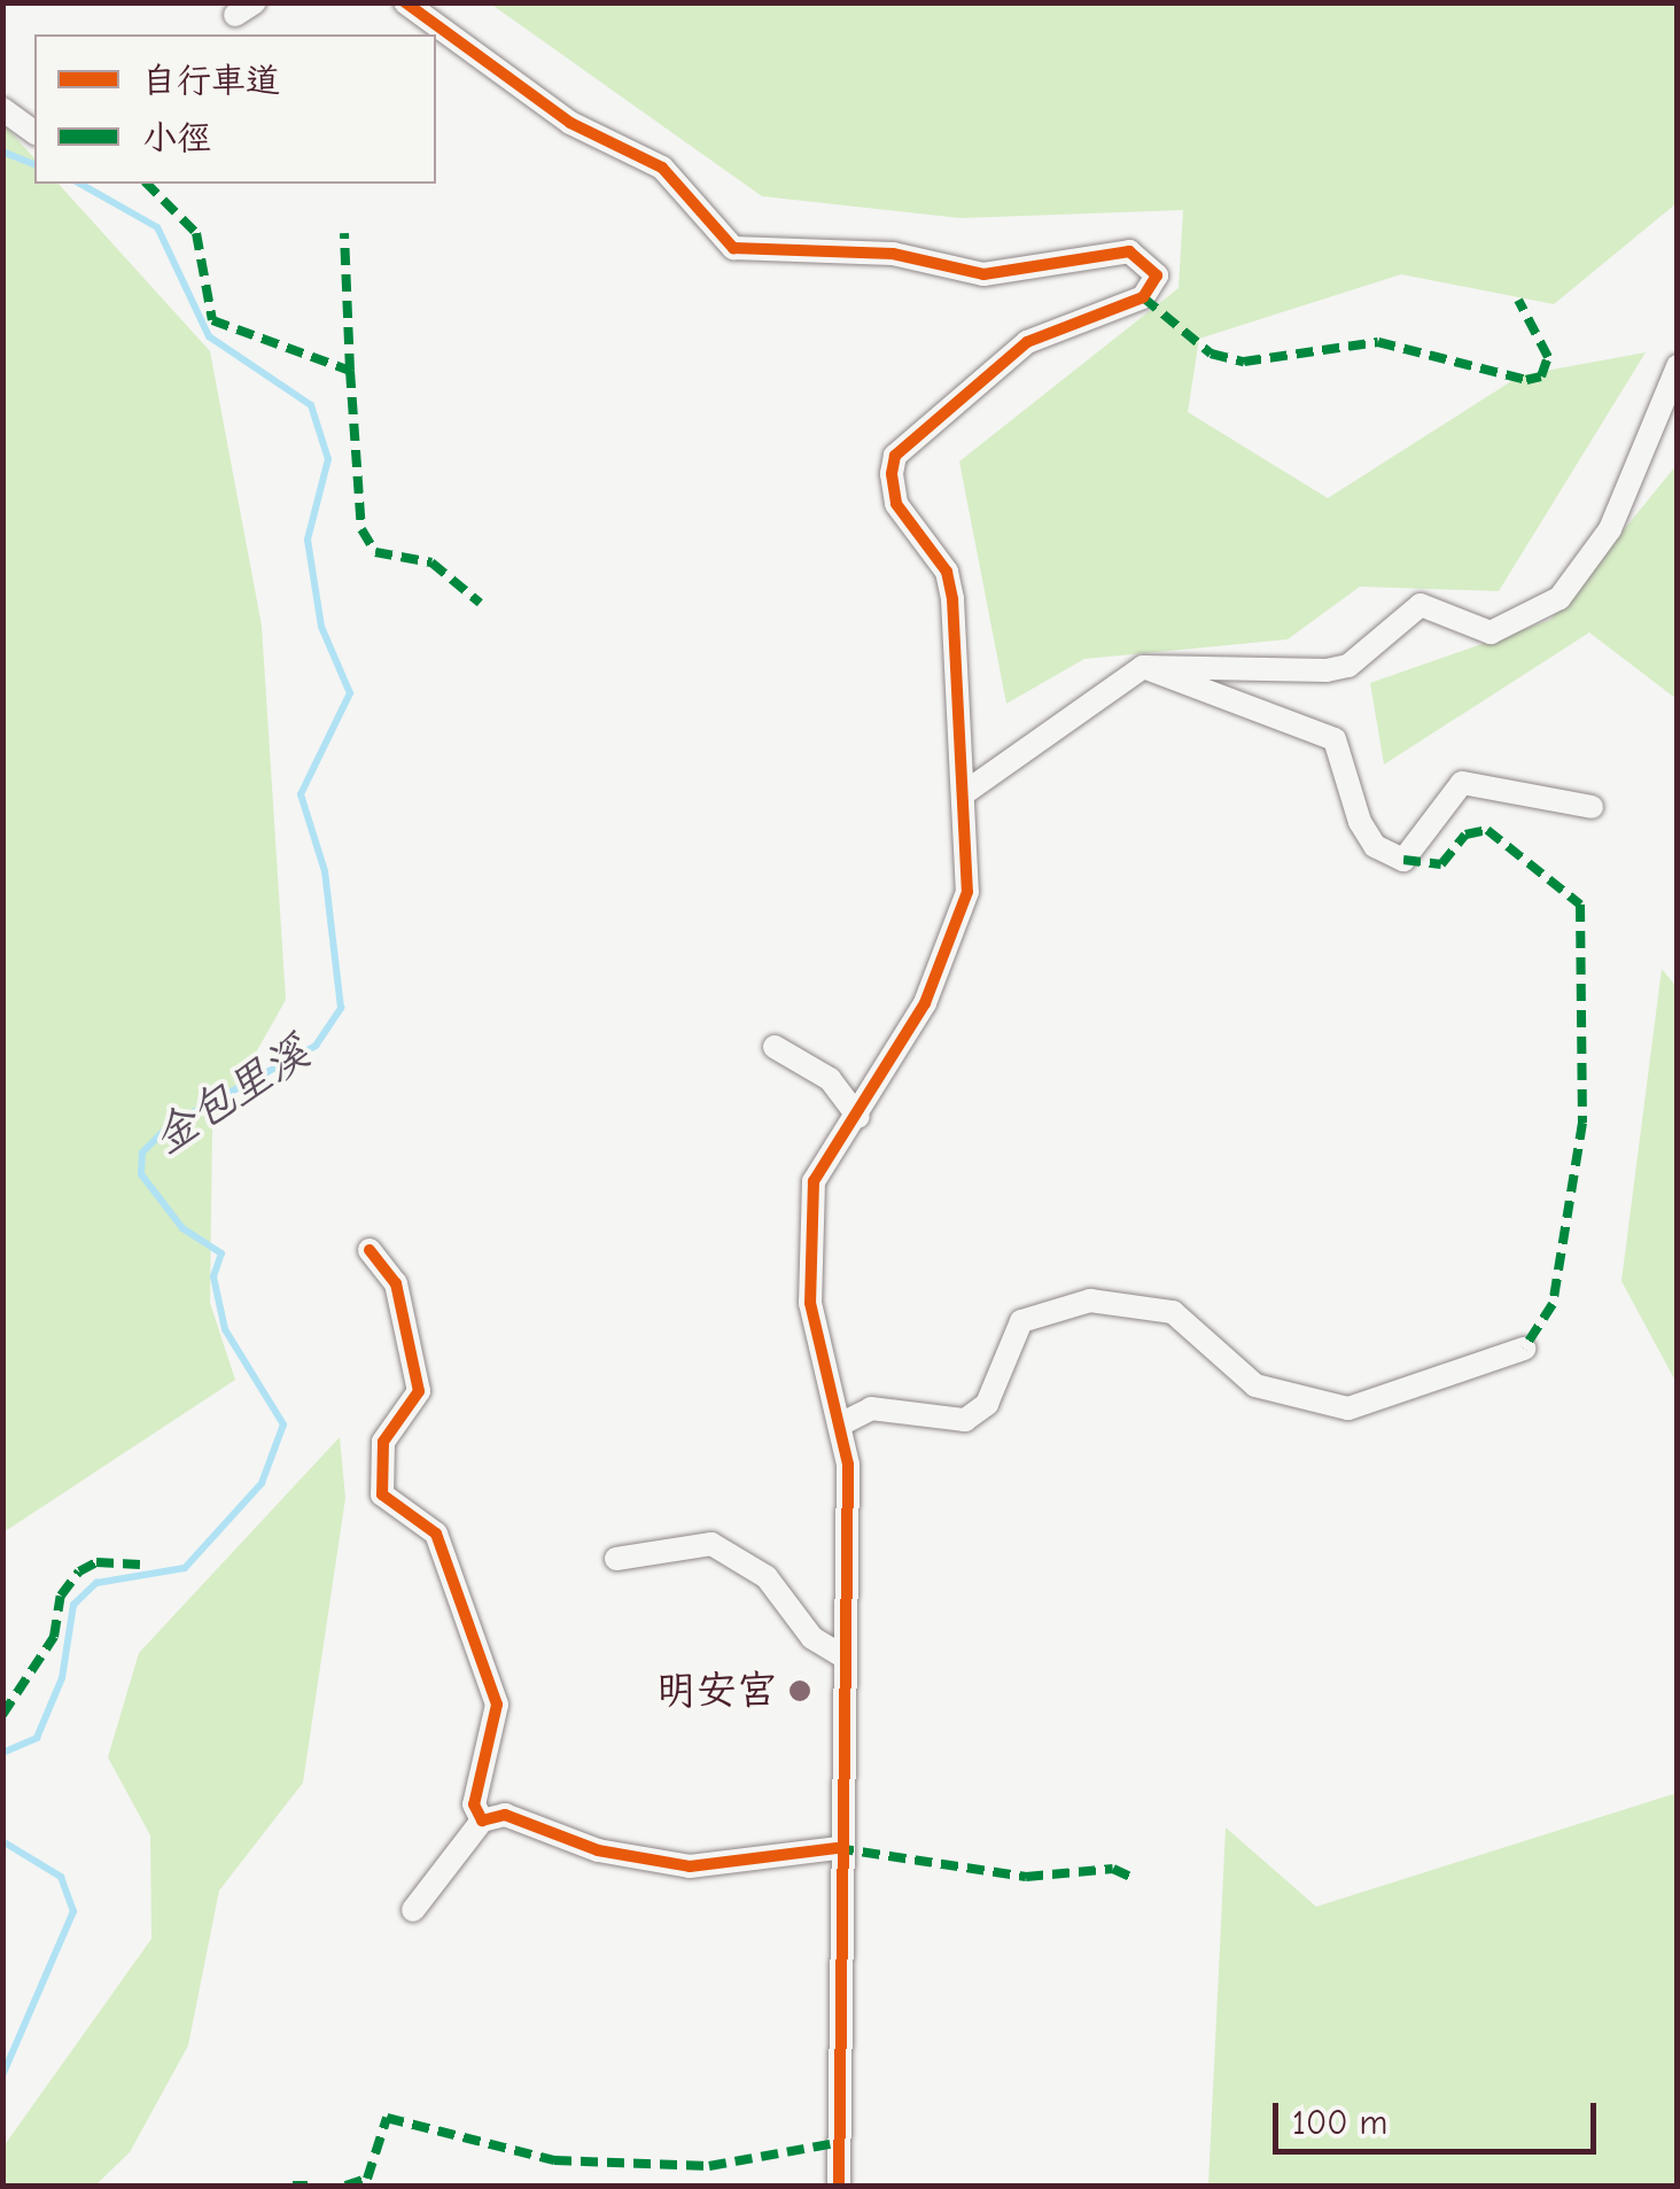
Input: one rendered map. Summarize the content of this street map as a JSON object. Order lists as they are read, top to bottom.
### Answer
{
  "water": ["金包里溪"],
  "places": ["明安宮"],
  "legend": ["自行車道", "小徑"],
  "scale_bar": "100 m"
}
